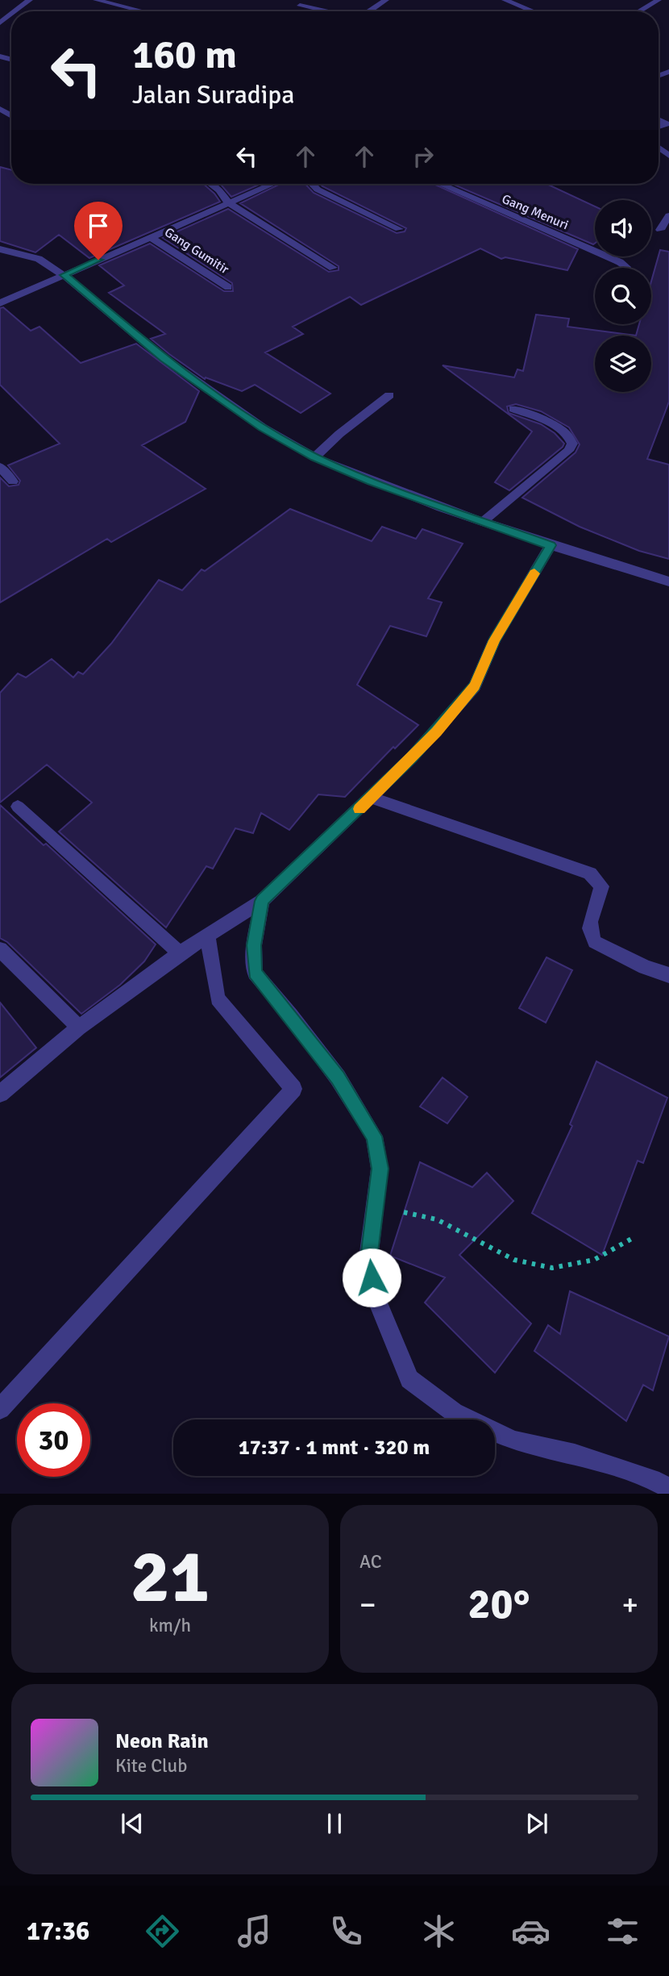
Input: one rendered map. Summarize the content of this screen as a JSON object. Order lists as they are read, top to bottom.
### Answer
{
  "streets": {
    "street": ["Gang Menuri", "Gang Gumitir"]
  },
  "page": {
    "turn": ["160 m", "Jalan Suradipa"],
    "limit": "30",
    "trip": "17:37 · 1 mnt · 320 m",
    "tile": [
      ["21", "km/h"],
      "AC"
    ],
    "heat": ["−", "20°", "+"],
    "song": ["Neon Rain", "Kite Club"],
    "tabs": "17:36"
  }
}
